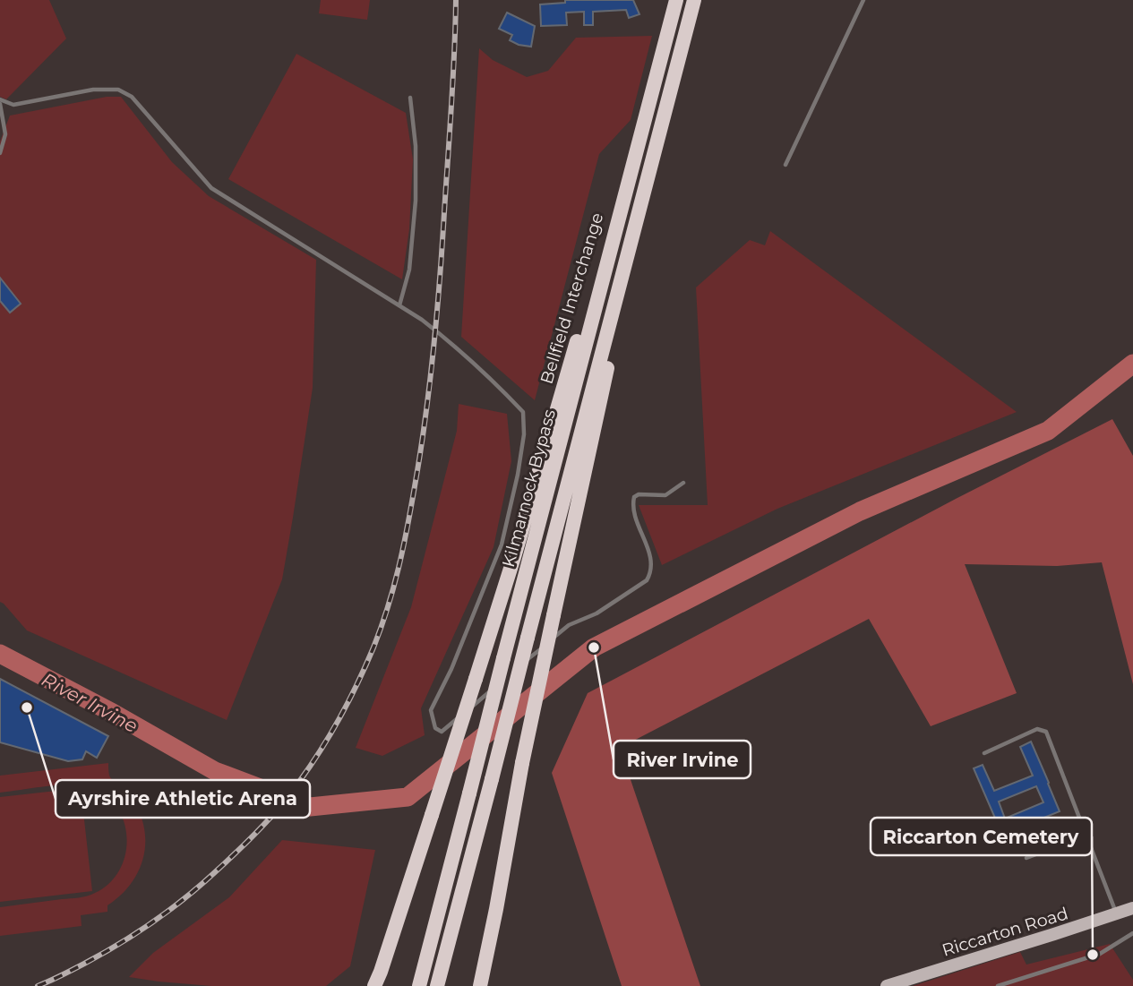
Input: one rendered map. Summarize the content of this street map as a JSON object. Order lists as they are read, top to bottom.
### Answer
{
  "streets": {
    "highway": ["Bellfield Interchange", "Kilmarnock Bypass"],
    "main road": ["Riccarton Road"]
  },
  "crossings": [
    ["Bellfield Interchange", "Kilmarnock Bypass"]
  ],
  "water": ["River Irvine"],
  "places": ["River Irvine", "Ayrshire Athletic Arena", "Riccarton Cemetery"]
}
